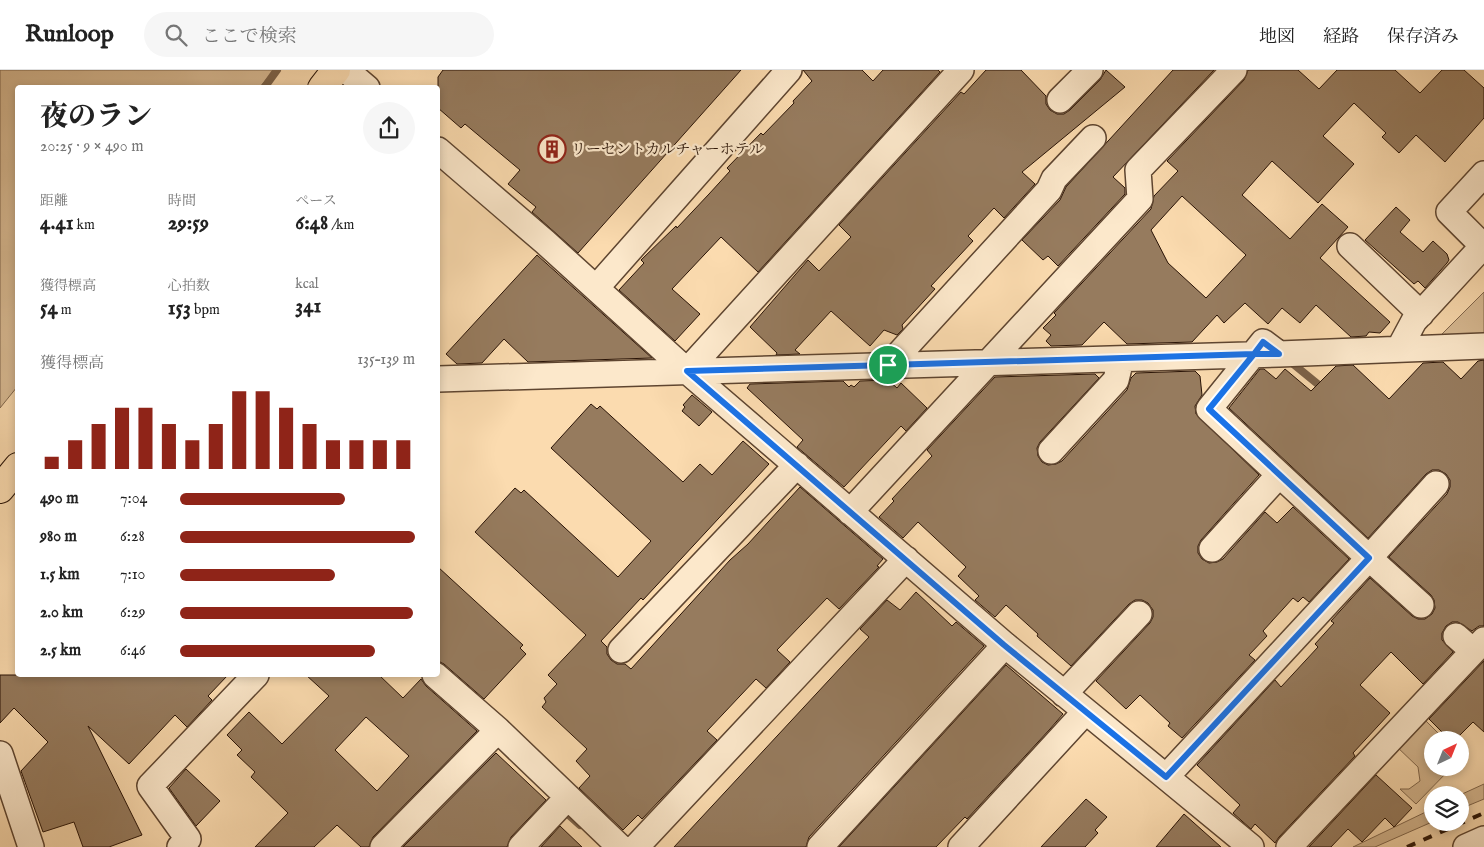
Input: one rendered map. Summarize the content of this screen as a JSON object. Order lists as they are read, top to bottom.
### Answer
{
  "places": {
    "building": ["リーセントカルチャーホテル"]
  },
  "north": "top right",
  "page": {
    "header": "Runloop",
    "search": "ここで検索",
    "nav": ["地図", "経路", "保存済み"],
    "heading": ["夜のラン", "20:25 · 9 × 490 m"],
    "stats": [
      ["距離", "4.41 km"],
      ["時間", "29:59"],
      ["ペース", "6:48 /km"],
      ["獲得標高", "54 m"],
      ["心拍数", "153 bpm"],
      ["kcal", "341"]
    ],
    "chart": ["獲得標高", "135–139 m"],
    "list": [
      {
        "name": "490 m",
        "note": "7:04"
      },
      {
        "name": "980 m",
        "note": "6:28"
      },
      {
        "name": "1.5 km",
        "note": "7:10"
      },
      {
        "name": "2.0 km",
        "note": "6:29"
      },
      {
        "name": "2.5 km",
        "note": "6:46"
      }
    ]
  }
}
